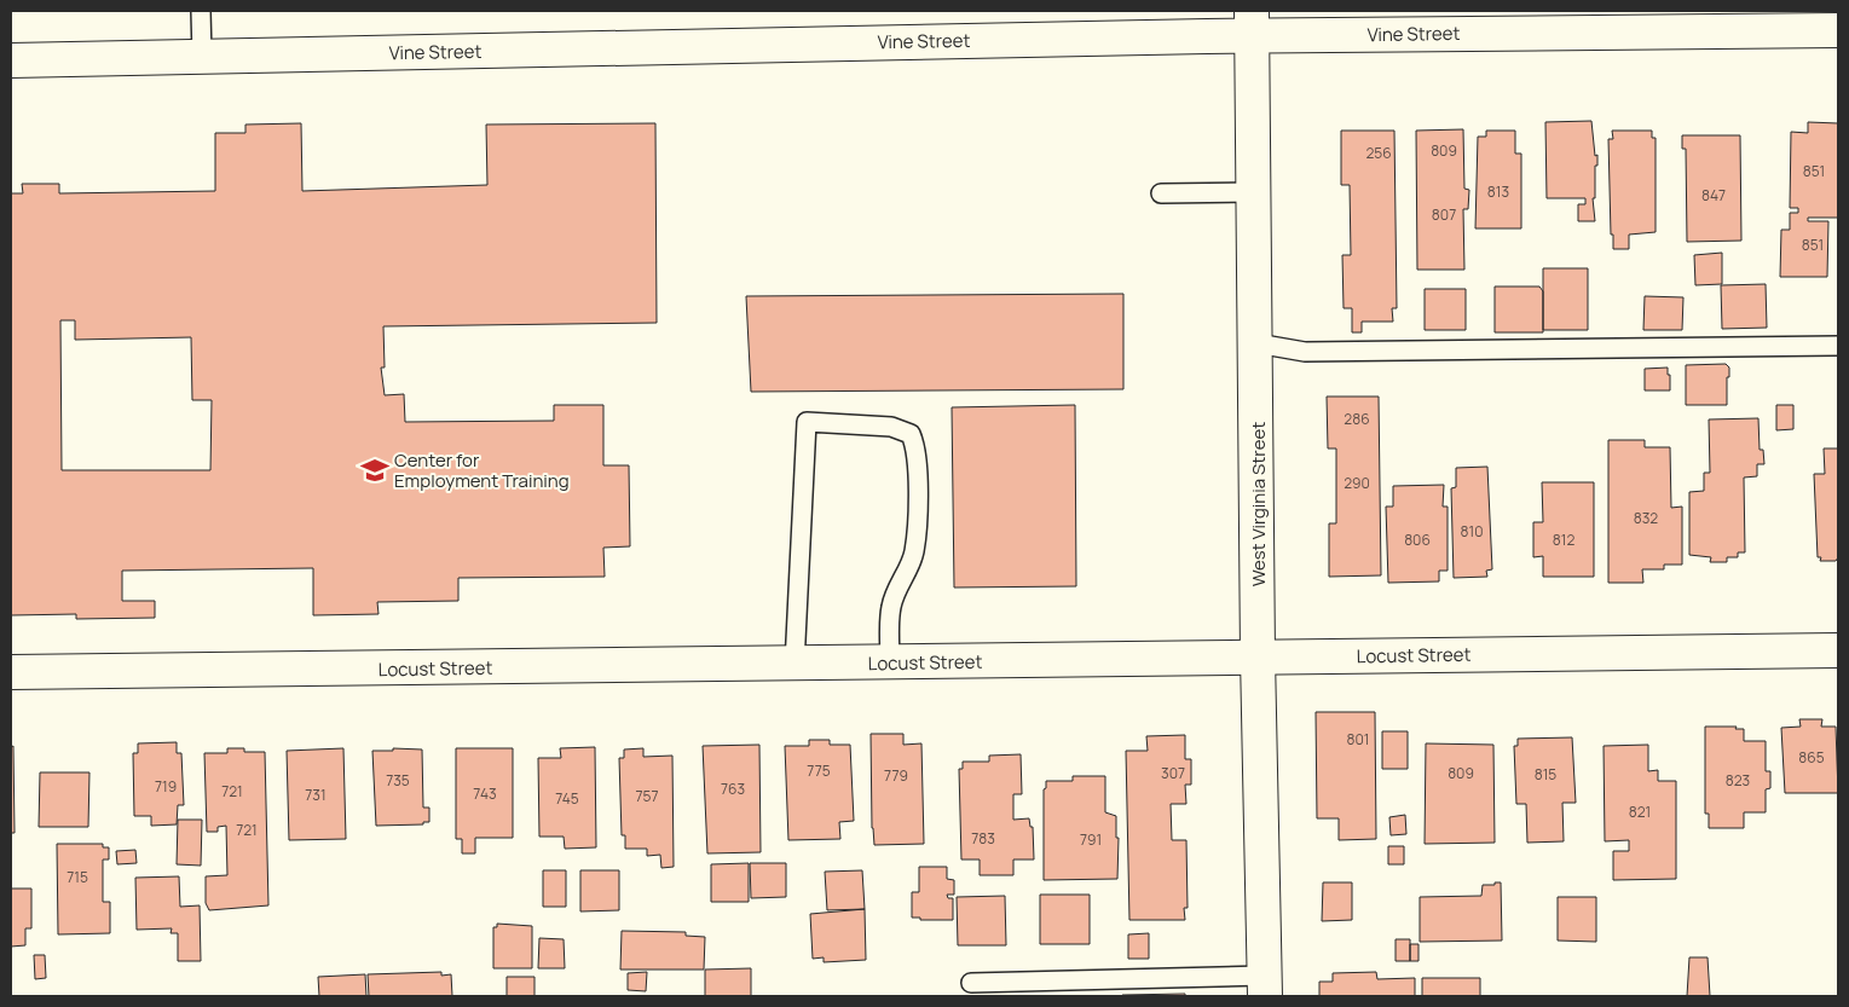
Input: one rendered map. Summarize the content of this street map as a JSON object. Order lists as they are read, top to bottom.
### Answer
{
  "streets": {
    "street": ["Vine Street", "West Virginia Street", "Locust Street"]
  },
  "crossings": [
    ["Vine Street", "West Virginia Street"],
    ["West Virginia Street", "Locust Street"]
  ],
  "places": {
    "school or university": ["Center for Employment Training"]
  },
  "house_numbers": [
    "809",
    "256",
    "851",
    "813",
    "847",
    "807",
    "851",
    "286",
    "290",
    "832",
    "810",
    "806",
    "812",
    "801",
    "865",
    "775",
    "307",
    "809",
    "815",
    "779",
    "735",
    "823",
    "719",
    "763",
    "721",
    "743",
    "731",
    "757",
    "745",
    "821",
    "721",
    "783",
    "791",
    "715"
  ]
}
